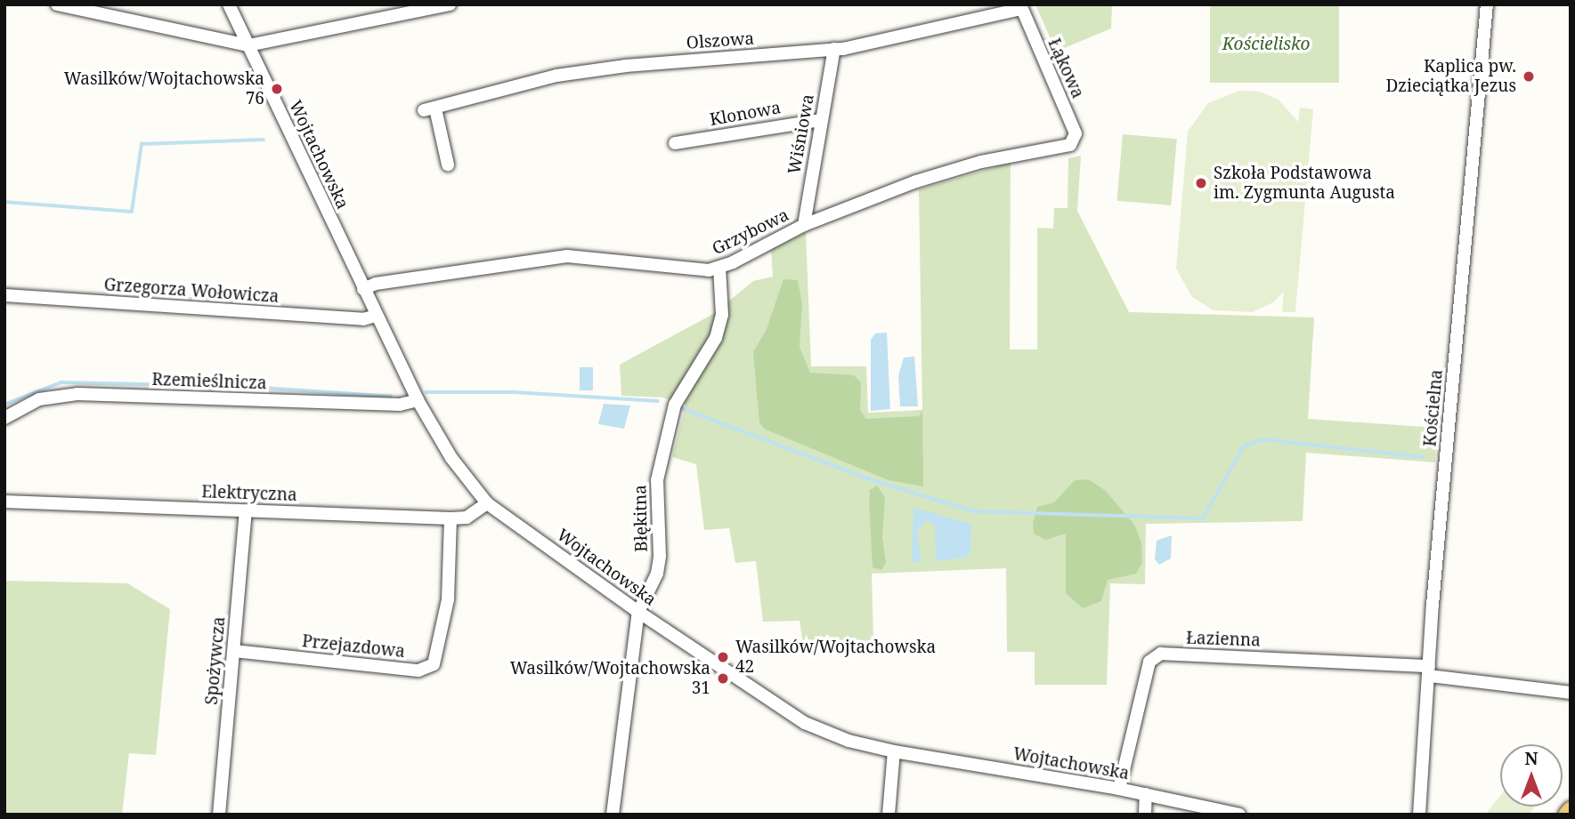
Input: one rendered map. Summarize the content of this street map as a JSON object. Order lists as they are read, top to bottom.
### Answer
{
  "streets": {
    "street": [
      "Olszowa",
      "Łąkowa",
      "Klonowa",
      "Wiśniowa",
      "Wojtachowska",
      "Grzybowa",
      "Grzegorza Wołowicza",
      "Rzemieślnicza",
      "Kościelna",
      "Elektryczna",
      "Błękitna",
      "Łazienna",
      "Przejazdowa",
      "Spożywcza"
    ]
  },
  "crossings": [
    ["Olszowa", "Łąkowa"],
    ["Olszowa", "Wiśniowa"],
    ["Łąkowa", "Grzybowa"],
    ["Klonowa", "Wiśniowa"],
    ["Wiśniowa", "Grzybowa"],
    ["Wojtachowska", "Grzybowa"],
    ["Wojtachowska", "Grzegorza Wołowicza"],
    ["Wojtachowska", "Rzemieślnicza"],
    ["Wojtachowska", "Elektryczna"],
    ["Wojtachowska", "Błękitna"],
    ["Wojtachowska", "Łazienna"],
    ["Grzybowa", "Błękitna"],
    ["Kościelna", "Łazienna"],
    ["Elektryczna", "Przejazdowa"],
    ["Elektryczna", "Spożywcza"],
    ["Przejazdowa", "Spożywcza"]
  ],
  "parks": ["Kościelisko"],
  "places": [
    "Kaplica pw. Dzieciątka Jezus",
    "Wasilków/Wojtachowska 76",
    "Szkoła Podstawowa im. Zygmunta Augusta",
    "Wasilków/Wojtachowska 42",
    "Wasilków/Wojtachowska 31"
  ],
  "north": "top"
}
